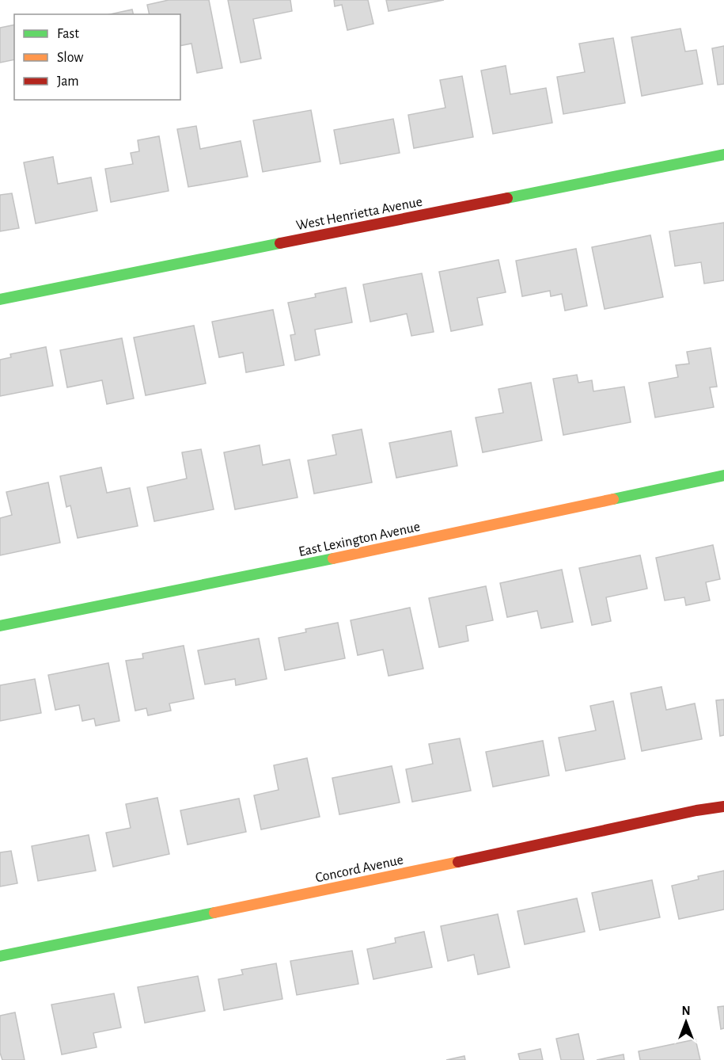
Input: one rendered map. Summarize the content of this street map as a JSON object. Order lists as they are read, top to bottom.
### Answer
{
  "streets": {
    "street": ["West Henrietta Avenue", "East Lexington Avenue", "Concord Avenue"]
  },
  "legend": ["Fast", "Slow", "Jam"],
  "north": "top"
}
